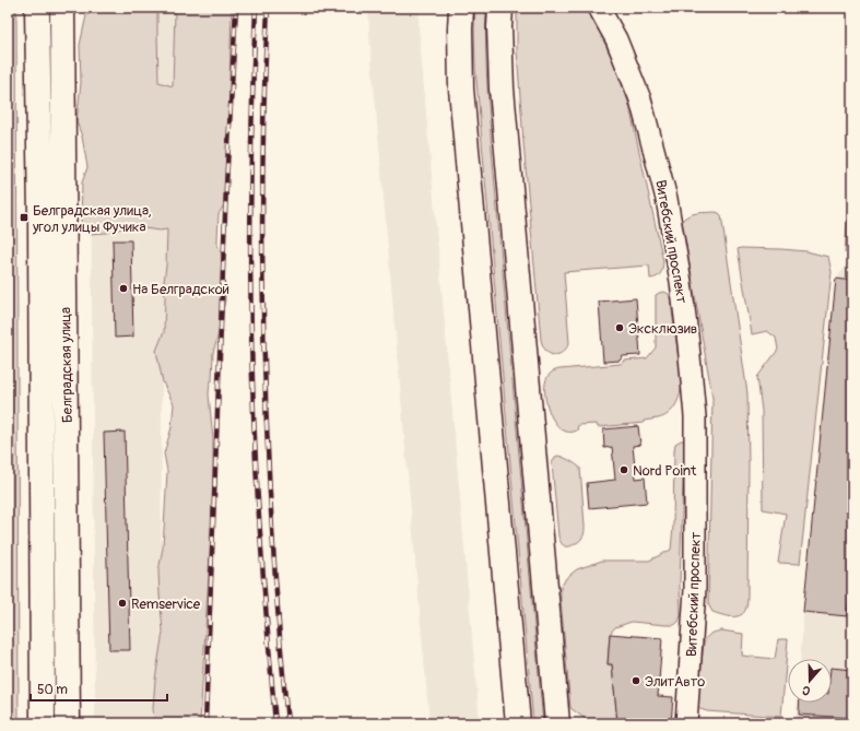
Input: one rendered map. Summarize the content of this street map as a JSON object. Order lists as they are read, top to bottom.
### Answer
{
  "streets": {
    "main road": ["Белградская улица"],
    "street": ["Витебский проспект"]
  },
  "places": {
    "transit": ["Белградская улица, угол улицы Фучика"],
    "other": [
      "На Белградской",
      "Эксклюзив",
      "Nord Point",
      "Remservice",
      "ЭлитАвто"
    ]
  },
  "scale_bar": "50 m",
  "north": "bottom"
}
